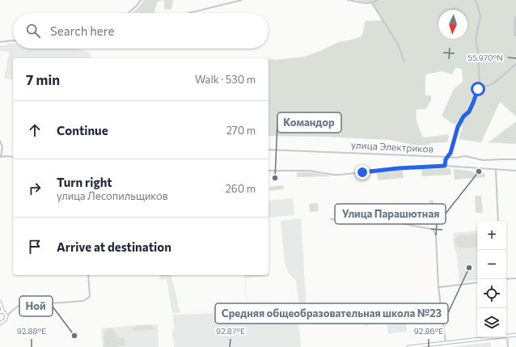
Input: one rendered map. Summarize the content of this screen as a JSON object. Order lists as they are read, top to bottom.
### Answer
{
  "streets": {
    "street": ["улица Электриков"]
  },
  "places": [
    "Улица Парашютная",
    "Командор",
    "Средняя общеобразовательная школа №23",
    "Ной"
  ],
  "north": "bottom",
  "page": {
    "search": "Search here",
    "heading": ["7 min", "Walk · 530 m"],
    "list": [
      ["Continue", "270 m"],
      ["Turn right", "улица Лесопильщиков", "260 m"],
      "Arrive at destination"
    ],
    "map_buttons": ["+", "−"]
  },
  "coordinates": [
    "55.970°N",
    "92.88°E",
    "92.87°E",
    "92.86°E"
  ]
}
